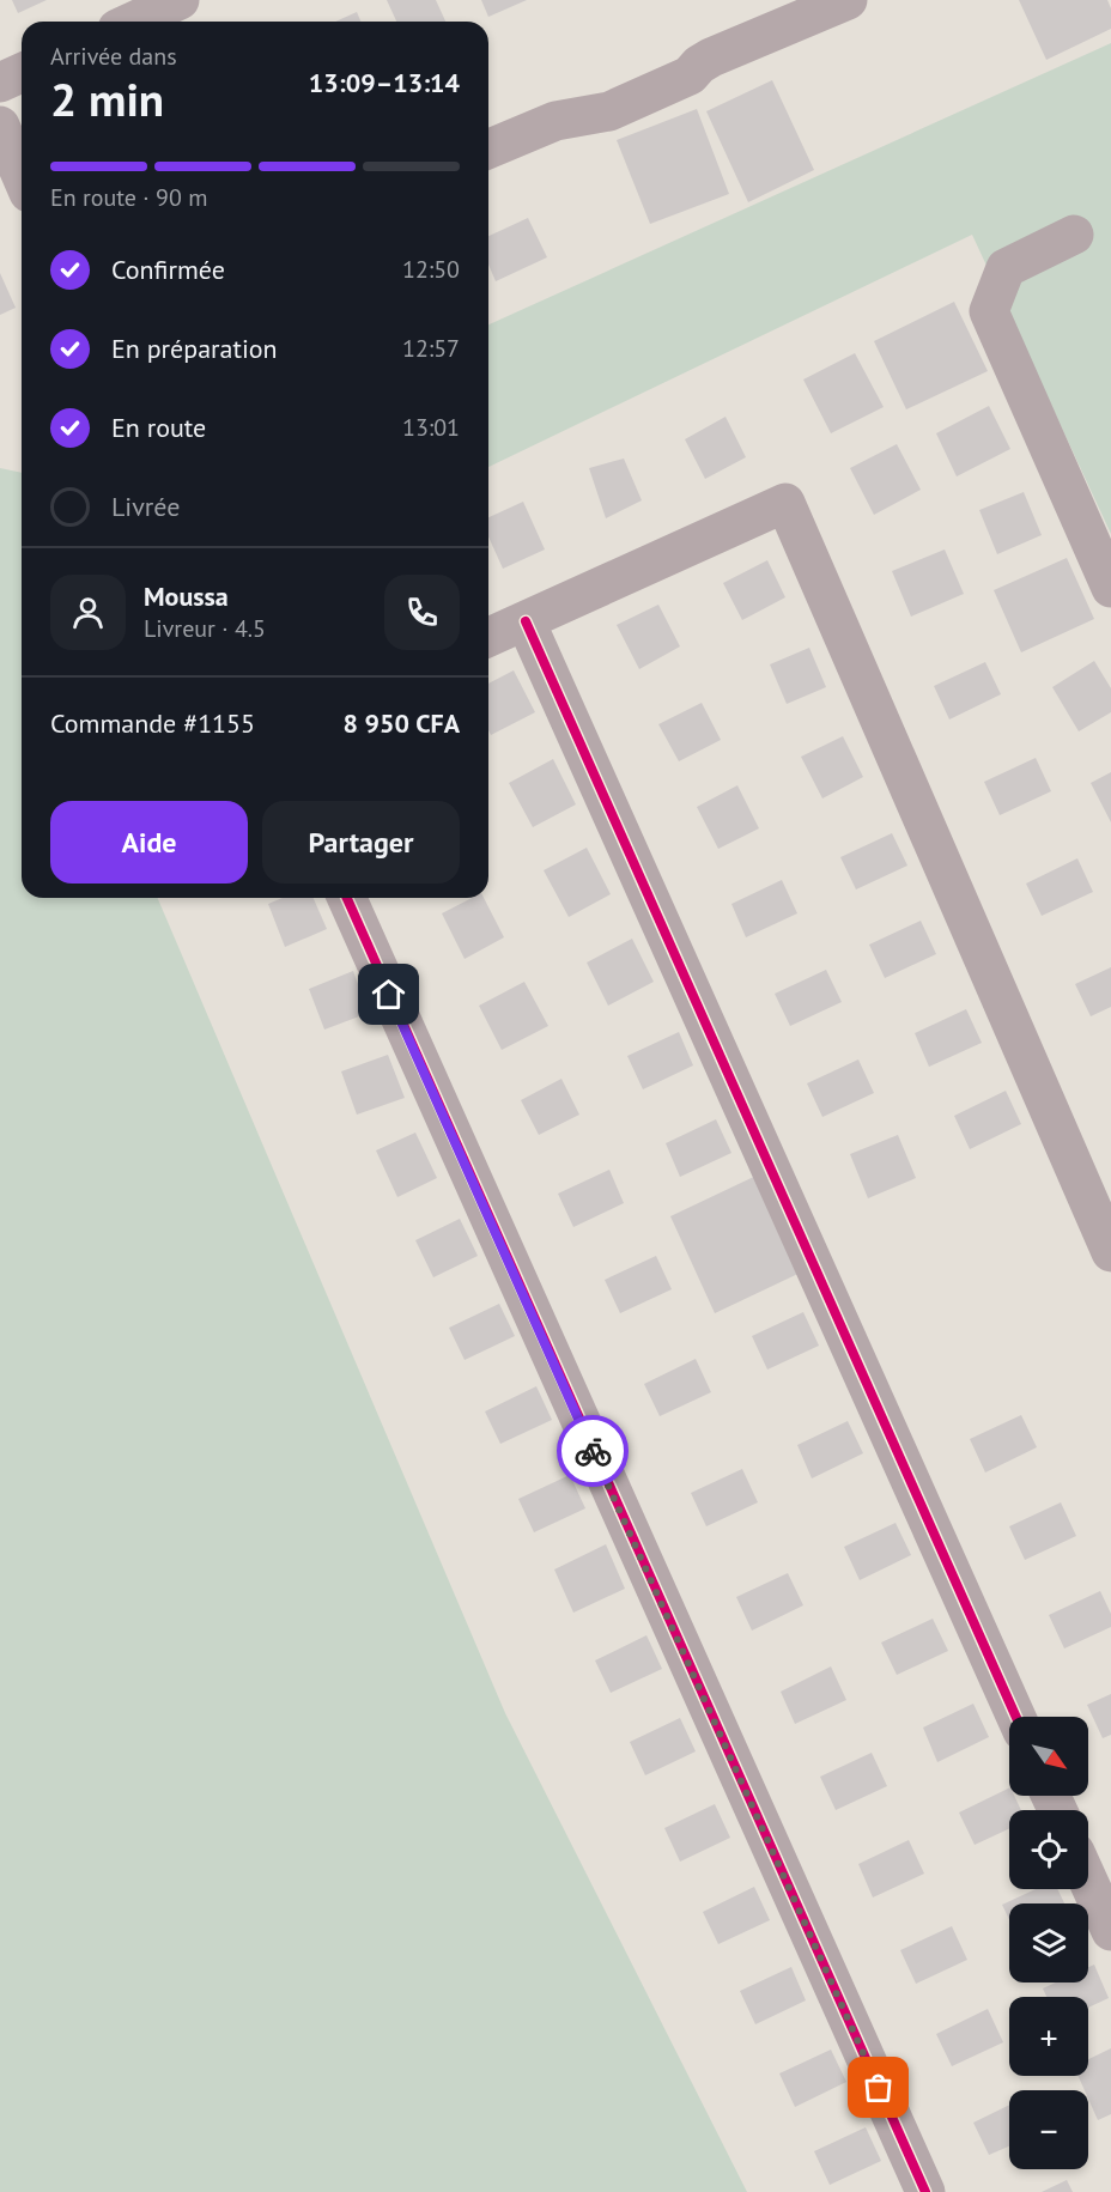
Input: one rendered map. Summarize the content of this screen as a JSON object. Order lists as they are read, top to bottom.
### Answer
{
  "north": "bottom right",
  "page": {
    "heading": ["2 min", "Arrivée dans", "13:09–13:14"],
    "panel": [
      "Moussa",
      "Livreur · 4.5",
      "Commande #1155",
      "8 950 CFA"
    ],
    "bar": "En route · 90 m",
    "list": [
      ["Confirmée", "12:50"],
      ["En préparation", "12:57"],
      ["En route", "13:01"],
      "Livrée"
    ],
    "buttons": ["Aide", "Partager"],
    "map_buttons": ["+", "−"]
  }
}
